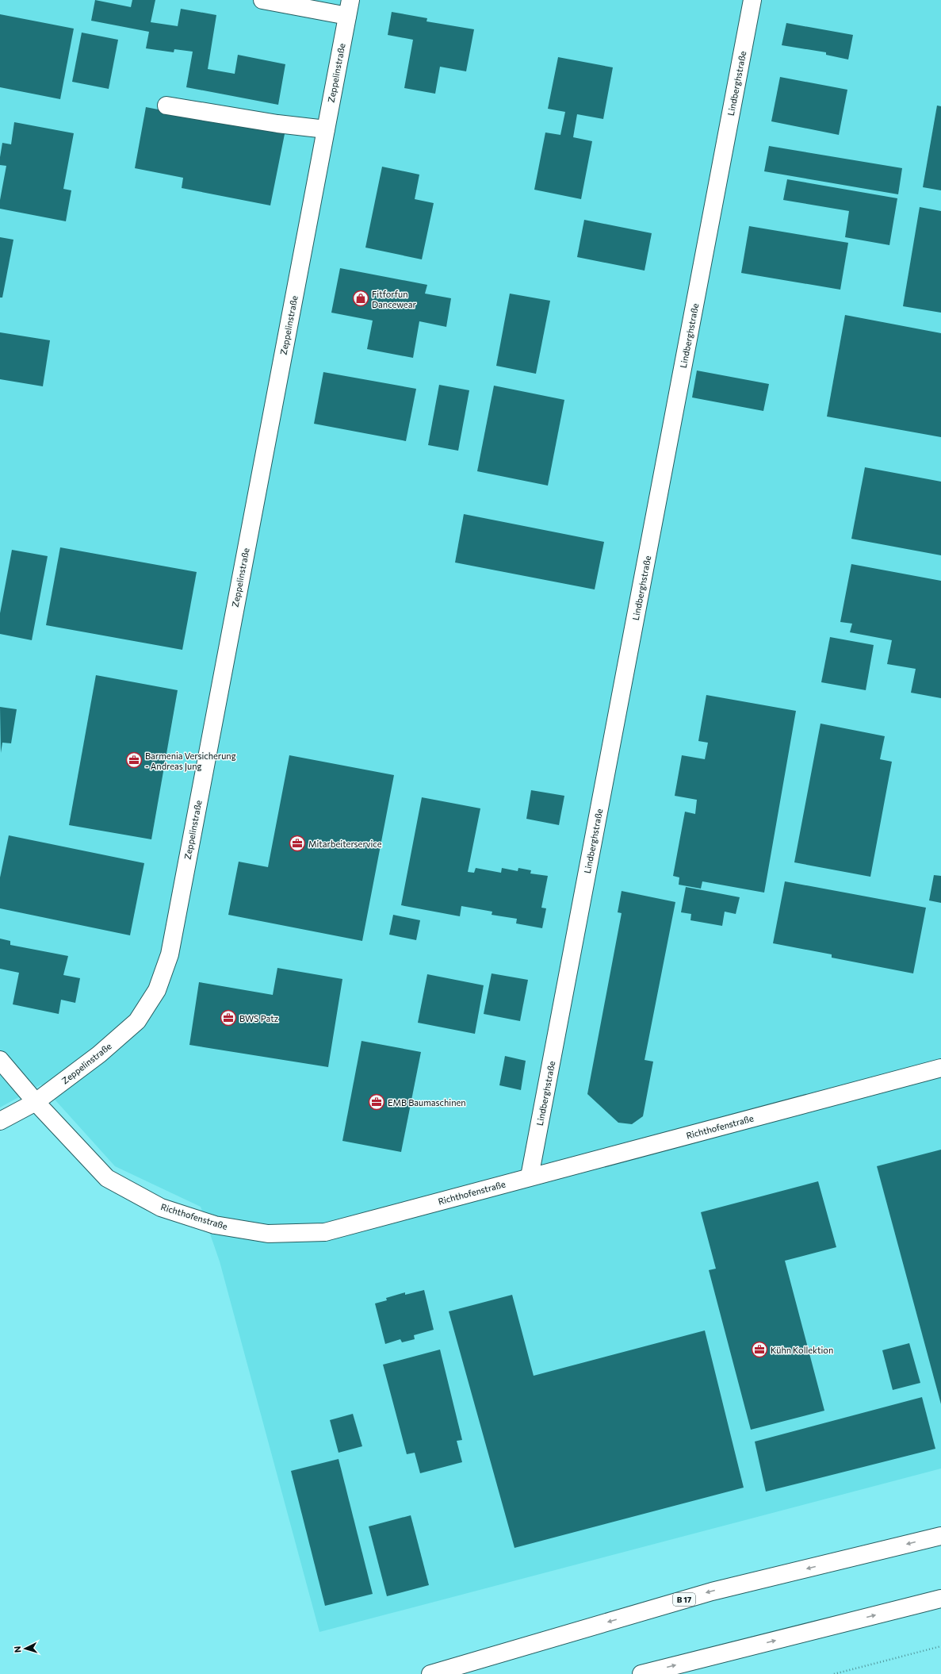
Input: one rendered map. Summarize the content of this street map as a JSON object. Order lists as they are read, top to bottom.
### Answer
{
  "streets": {
    "main road": [
      "Zeppelinstraße",
      "Lindberghstraße",
      "Richthofenstraße",
      "B 17"
    ]
  },
  "crossings": [
    ["Zeppelinstraße", "Richthofenstraße"],
    ["Lindberghstraße", "Richthofenstraße"]
  ],
  "places": {
    "shop": ["Fitforfun Dancewear"],
    "office": [
      "Barmenia Versicherung - Andreas Jung",
      "Mitarbeiterservice",
      "BWS Patz",
      "EMB Baumaschinen",
      "Kühn Kollektion"
    ]
  },
  "north": "left"
}
